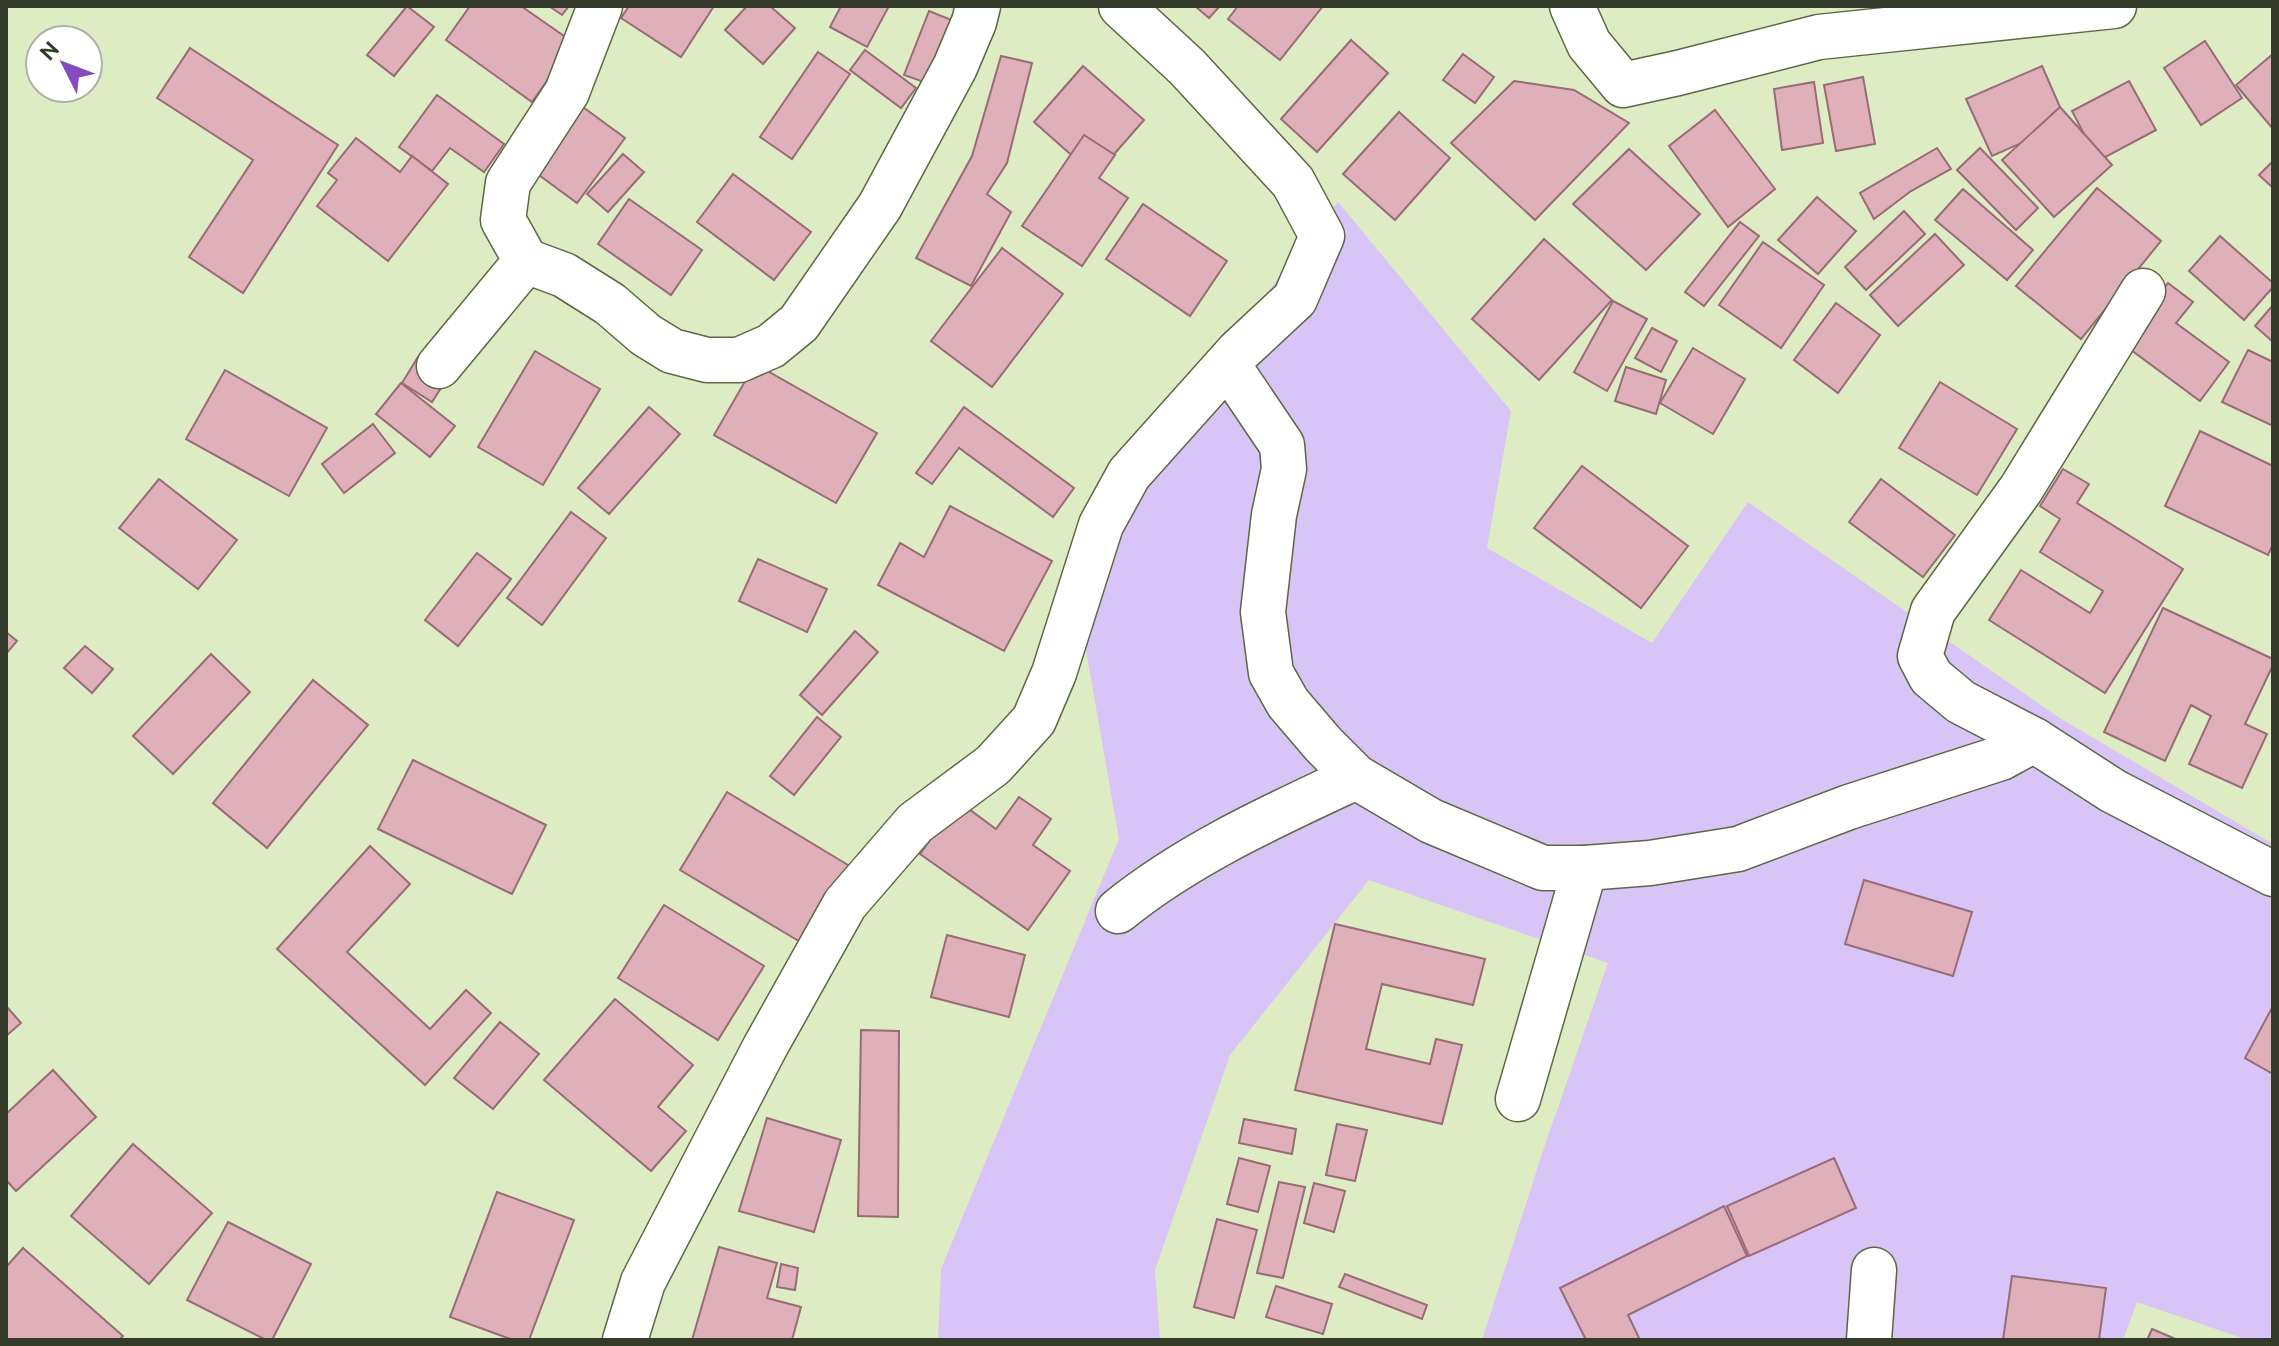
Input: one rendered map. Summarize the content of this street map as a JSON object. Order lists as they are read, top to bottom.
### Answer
{
  "north": "top left"
}
